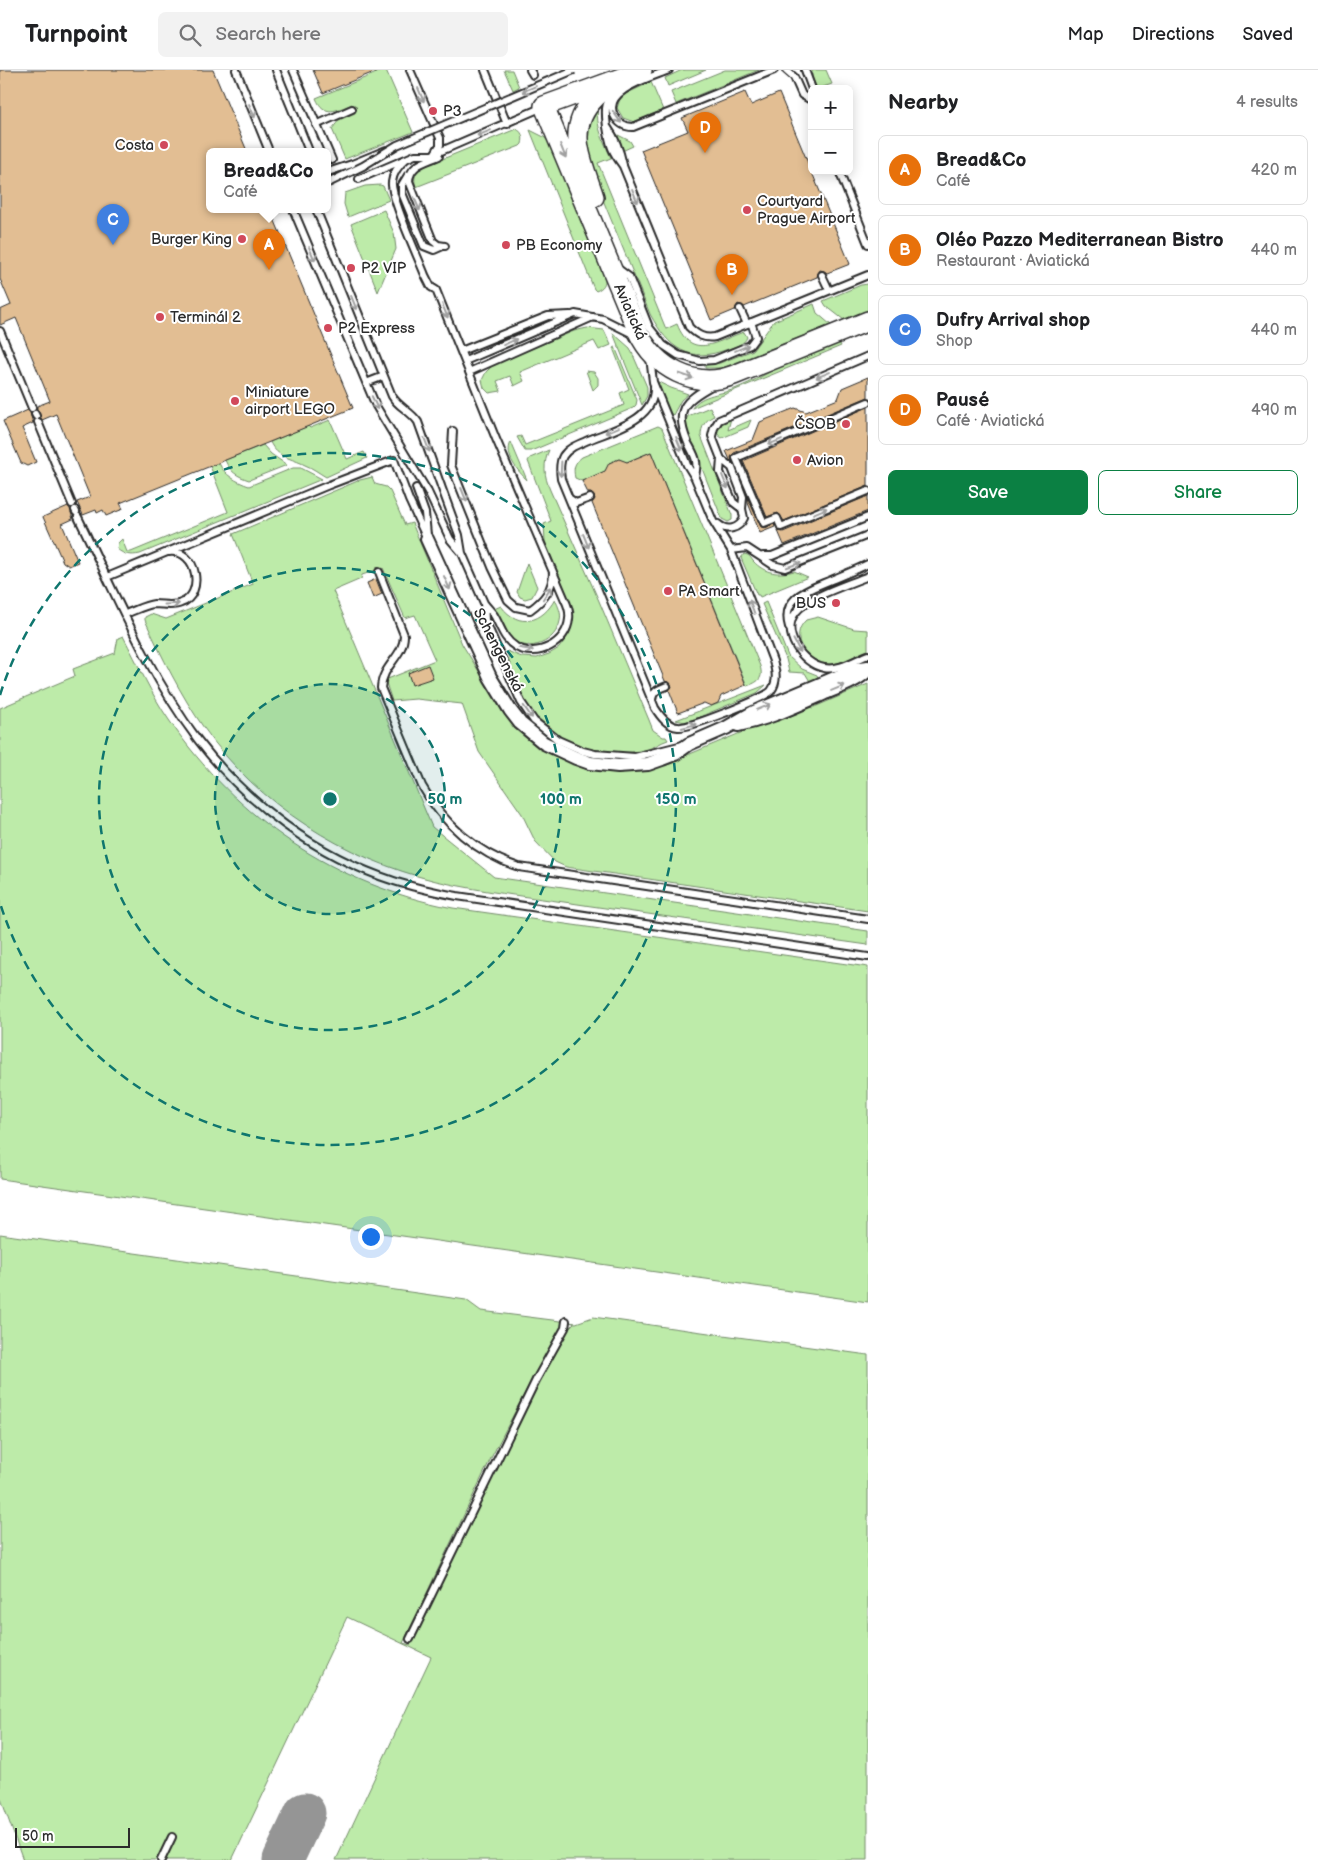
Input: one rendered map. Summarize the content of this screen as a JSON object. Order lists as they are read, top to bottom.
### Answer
{
  "streets": {
    "main road": ["Aviatická"],
    "street": ["Schengenská"]
  },
  "places": [
    "P3",
    "Costa",
    "Courtyard Prague Airport",
    "Burger King",
    "PB Economy",
    "P2 VIP",
    "Terminál 2",
    "P2 Express",
    "Miniature airport LEGO",
    "ČSOB",
    "Avion",
    "PA Smart",
    "BUS"
  ],
  "scale_bar": "50 m",
  "page": {
    "header": "Turnpoint",
    "search": "Search here",
    "nav": ["Map", "Directions", "Saved"],
    "heading": ["Nearby", "4 results"],
    "map_buttons": ["+", "−"],
    "pins": [
      "D",
      "C",
      "A",
      "B"
    ],
    "list": [
      {
        "mark": "A",
        "name": "Bread&Co",
        "note": "Café",
        "value": "420 m"
      },
      {
        "mark": "B",
        "name": "Oléo Pazzo Mediterranean Bistro",
        "note": "Restaurant · Aviatická",
        "value": "440 m"
      },
      {
        "mark": "C",
        "name": "Dufry Arrival shop",
        "note": "Shop",
        "value": "440 m"
      },
      {
        "mark": "D",
        "name": "Pausé",
        "note": "Café · Aviatická",
        "value": "490 m"
      }
    ],
    "popup": ["Bread&Co", "Café"],
    "buttons": ["Save", "Share"],
    "scale": "50 m"
  },
  "rings": ["50 m", "100 m", "150 m"]
}
